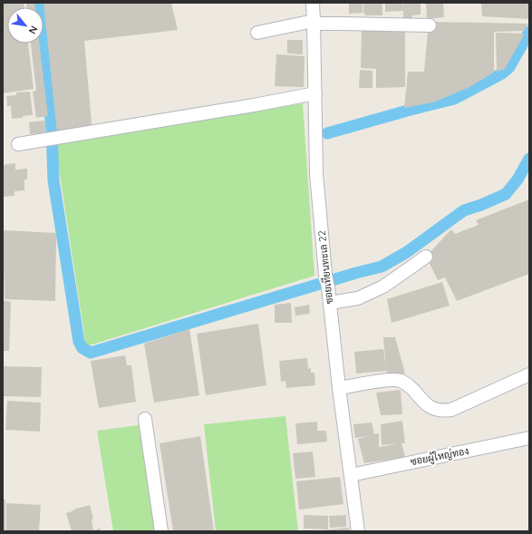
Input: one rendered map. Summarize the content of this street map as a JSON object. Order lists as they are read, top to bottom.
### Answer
{
  "streets": {
    "street": ["ซอยเทียนทะเล 22", "ซอยผู้ใหญ่ทอง"]
  },
  "crossings": [
    ["ซอยเทียนทะเล 22", "ซอยผู้ใหญ่ทอง"]
  ],
  "north": "bottom right"
}
